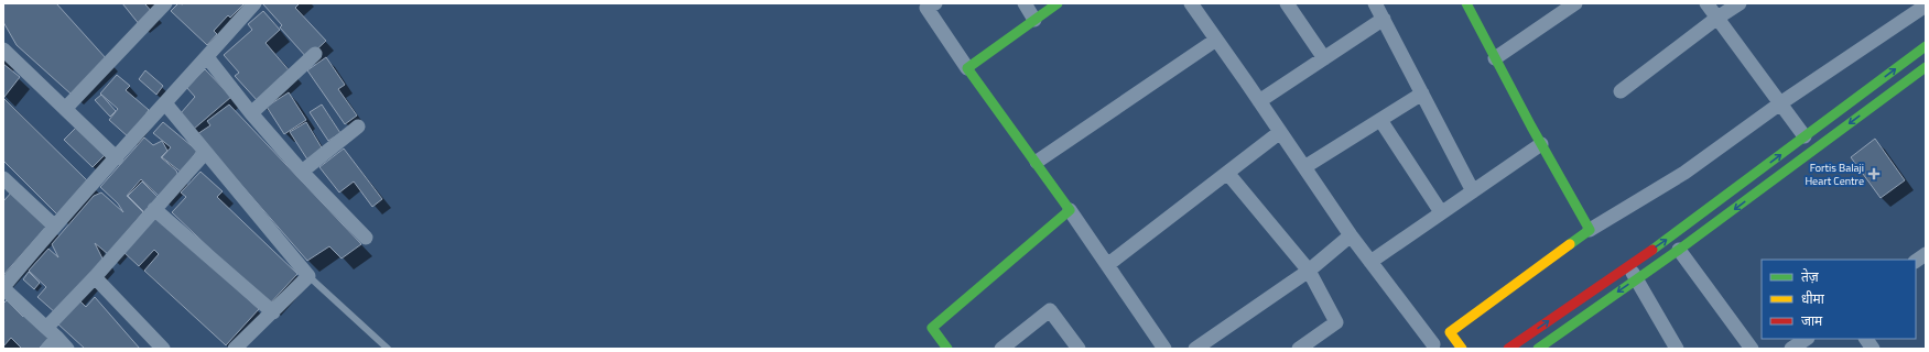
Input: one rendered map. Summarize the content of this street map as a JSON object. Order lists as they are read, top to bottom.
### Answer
{
  "places": {
    "health": ["Fortis Balaji Heart Centre"]
  },
  "legend": ["तेज़", "धीमा", "जाम"]
}
